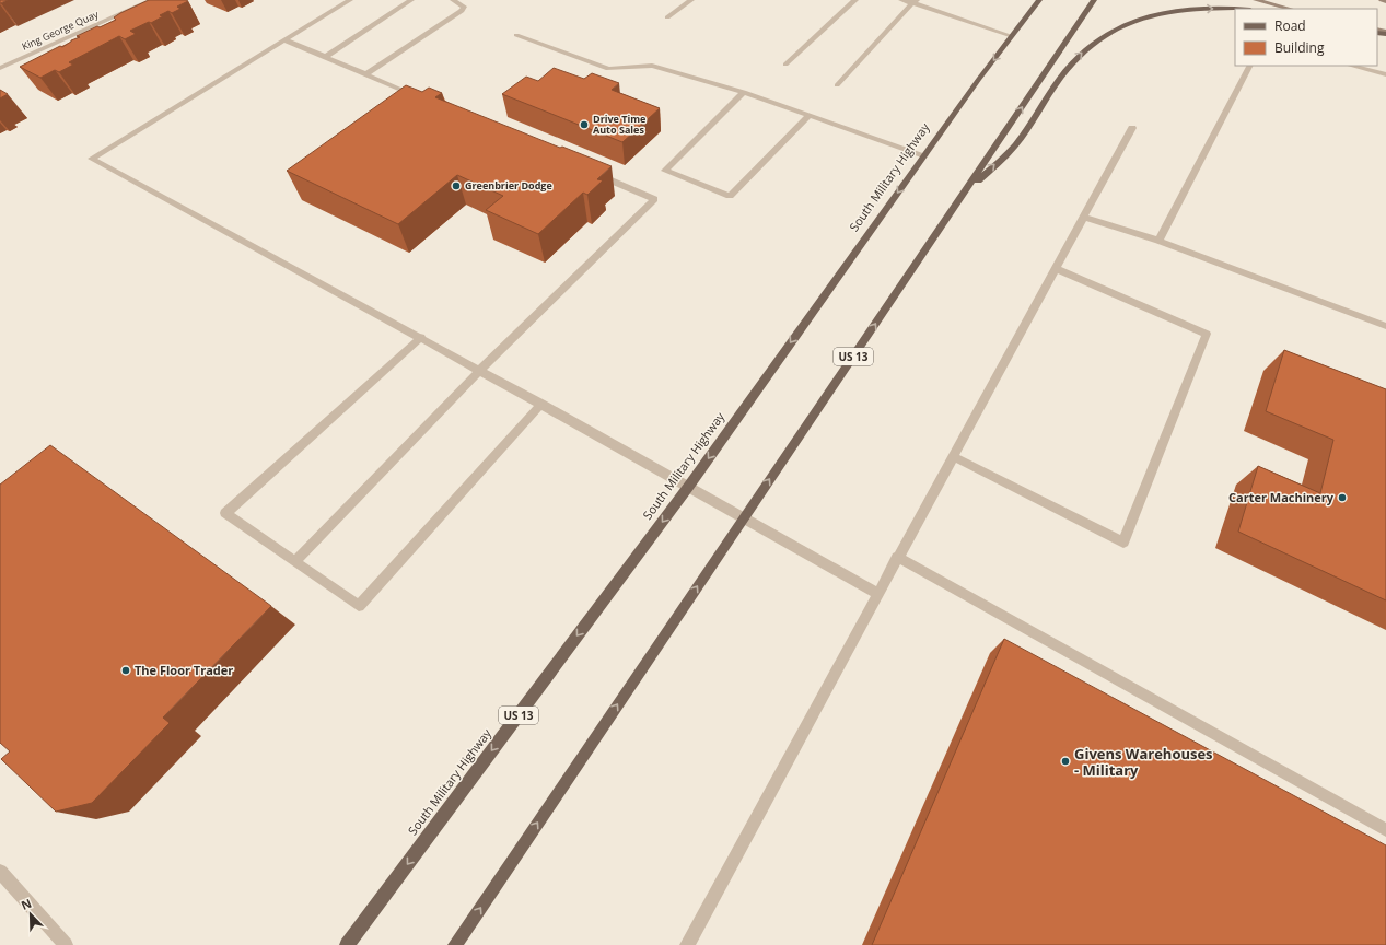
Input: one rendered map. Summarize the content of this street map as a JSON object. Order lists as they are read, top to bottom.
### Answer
{
  "streets": {
    "main road": ["South Military Highway", "US 13"],
    "street": ["King George Quay"]
  },
  "places": [
    "Drive Time Auto Sales",
    "Greenbrier Dodge",
    "Carter Machinery",
    "The Floor Trader",
    "Givens Warehouses - Military"
  ],
  "legend": ["Road", "Building"],
  "north": "top left"
}
